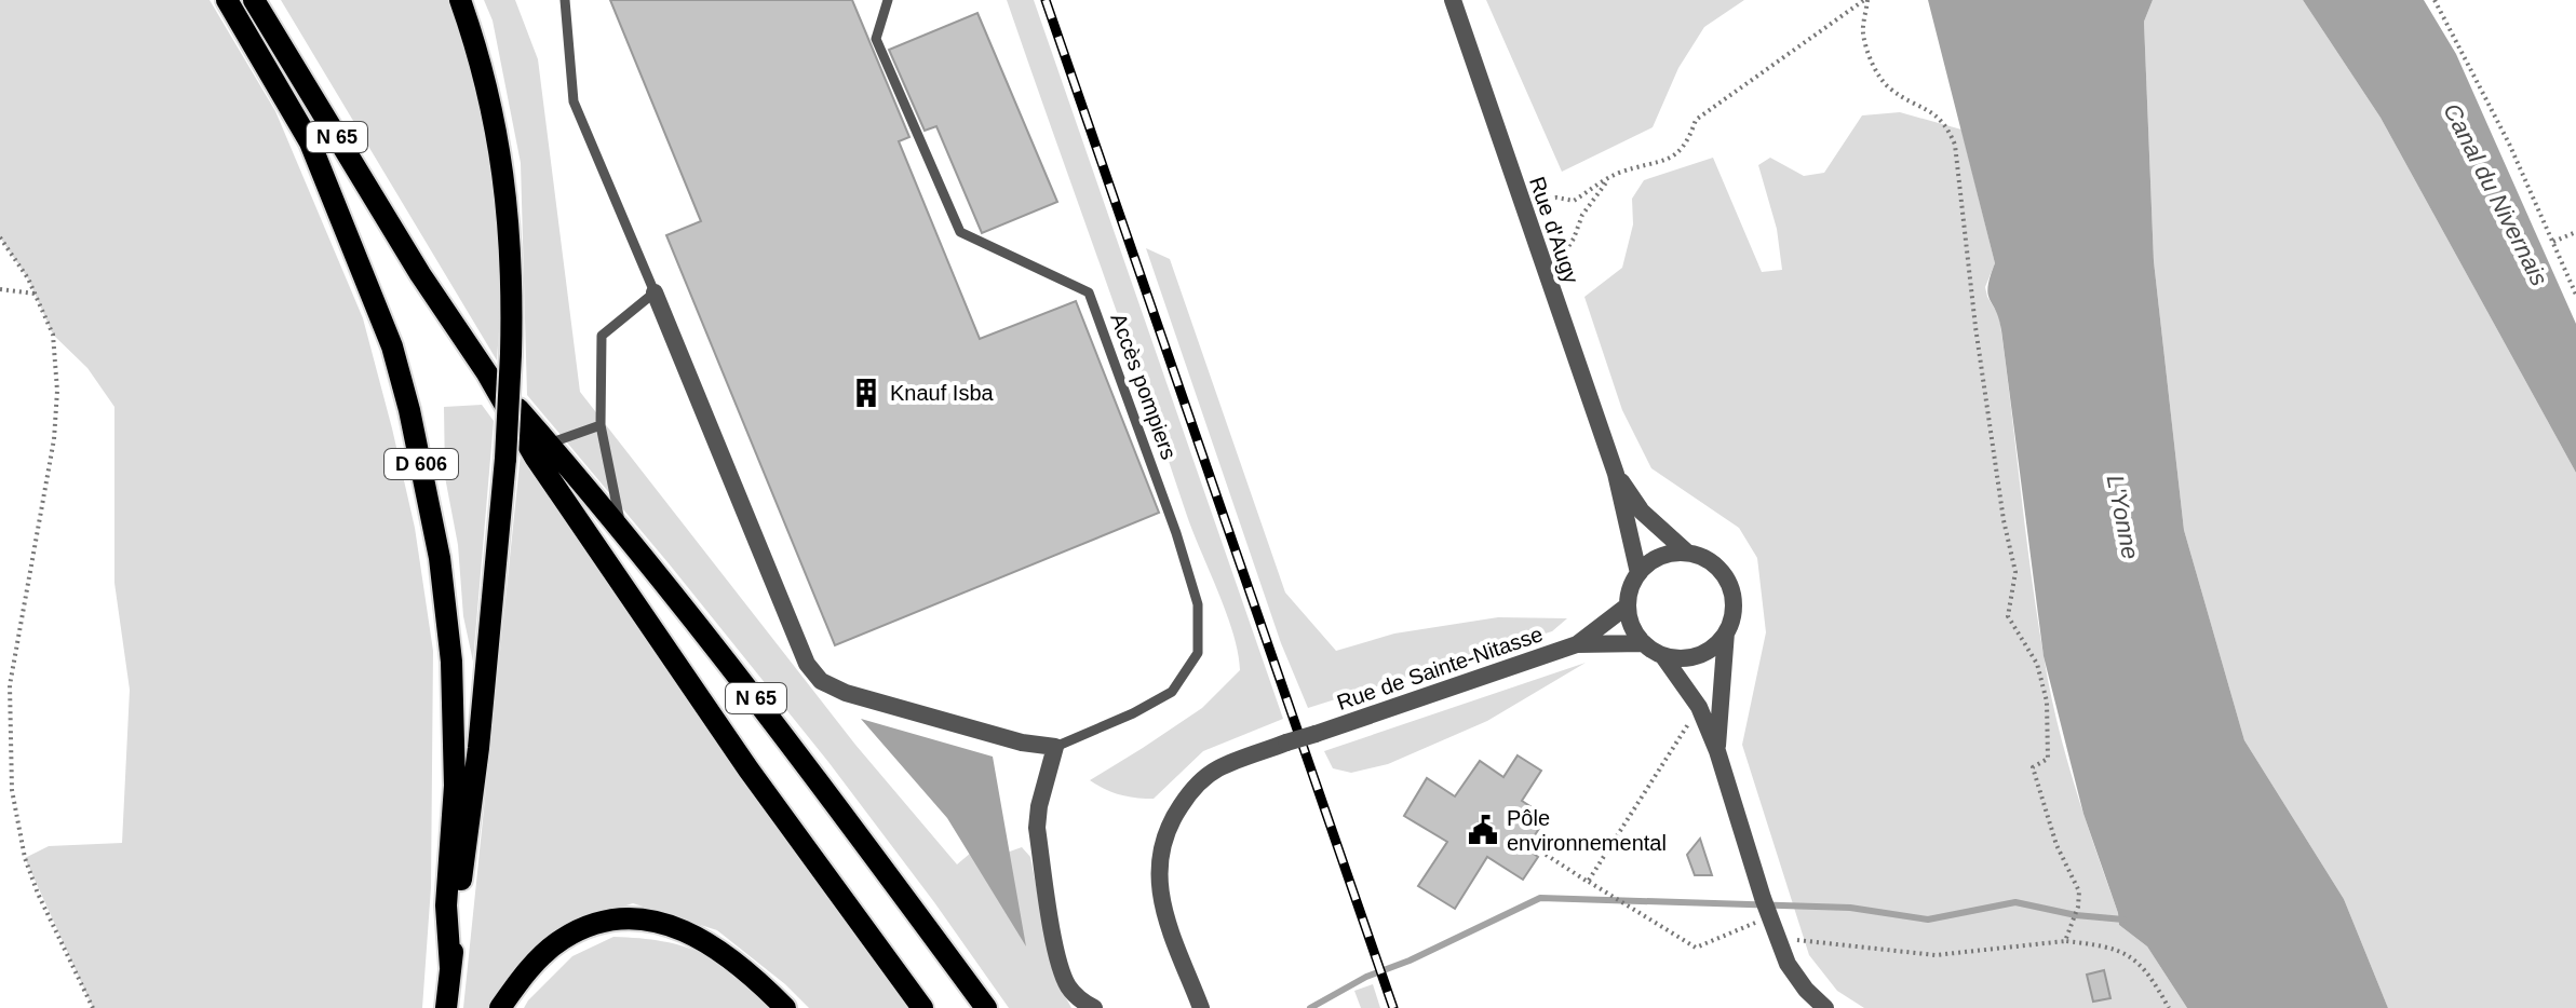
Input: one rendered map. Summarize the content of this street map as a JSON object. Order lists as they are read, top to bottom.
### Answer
{
  "streets": {
    "main road": ["N 65", "D 606"],
    "street": ["Rue d'Augy", "Rue de Sainte-Nitasse"],
    "lane": ["Accès pompiers"]
  },
  "crossings": [
    ["Rue d'Augy", "Rue de Sainte-Nitasse"]
  ],
  "water": ["Canal du Nivernais", "L'Yonne"],
  "places": {
    "building": ["Knauf Isba"],
    "public building": ["Pôle environnemental"]
  }
}
